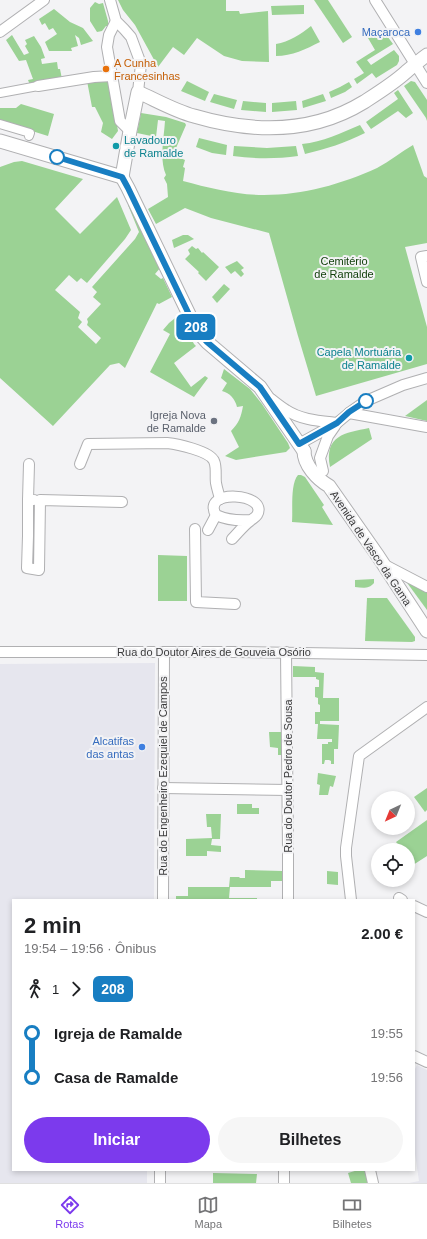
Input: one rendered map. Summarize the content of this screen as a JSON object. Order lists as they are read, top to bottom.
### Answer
{
  "streets": {
    "street": [
      "Avenida de Vasco da Gama",
      "Rua do Doutor Aires de Gouveia Osório",
      "Rua do Engenheiro Ezequiel de Campos",
      "Rua do Doutor Pedro de Sousa"
    ]
  },
  "crossings": [
    ["Rua do Doutor Aires de Gouveia Osório", "Rua do Engenheiro Ezequiel de Campos"],
    ["Rua do Doutor Aires de Gouveia Osório", "Rua do Doutor Pedro de Sousa"]
  ],
  "parks": ["Cemitério de Ramalde"],
  "places": [
    "Maçaroca",
    "A Cunha Francesinhas",
    "Lavadouro de Ramalde",
    "Capela Mortuária de Ramalde",
    "Igreja Nova de Ramalde",
    "Alcatifas das antas"
  ],
  "lines": ["bus line 208"],
  "north": "bottom left",
  "page": {
    "on_map": "208",
    "heading": ["2 min", "19:54 – 19:56 · Ônibus", "2.00 €"],
    "legs": ["1", "208"],
    "list": [
      {
        "name": "Igreja de Ramalde",
        "value": "19:55"
      },
      {
        "name": "Casa de Ramalde",
        "value": "19:56"
      }
    ],
    "buttons": ["Iniciar", "Bilhetes"],
    "tabs": ["Rotas", "Mapa", "Bilhetes"]
  }
}
